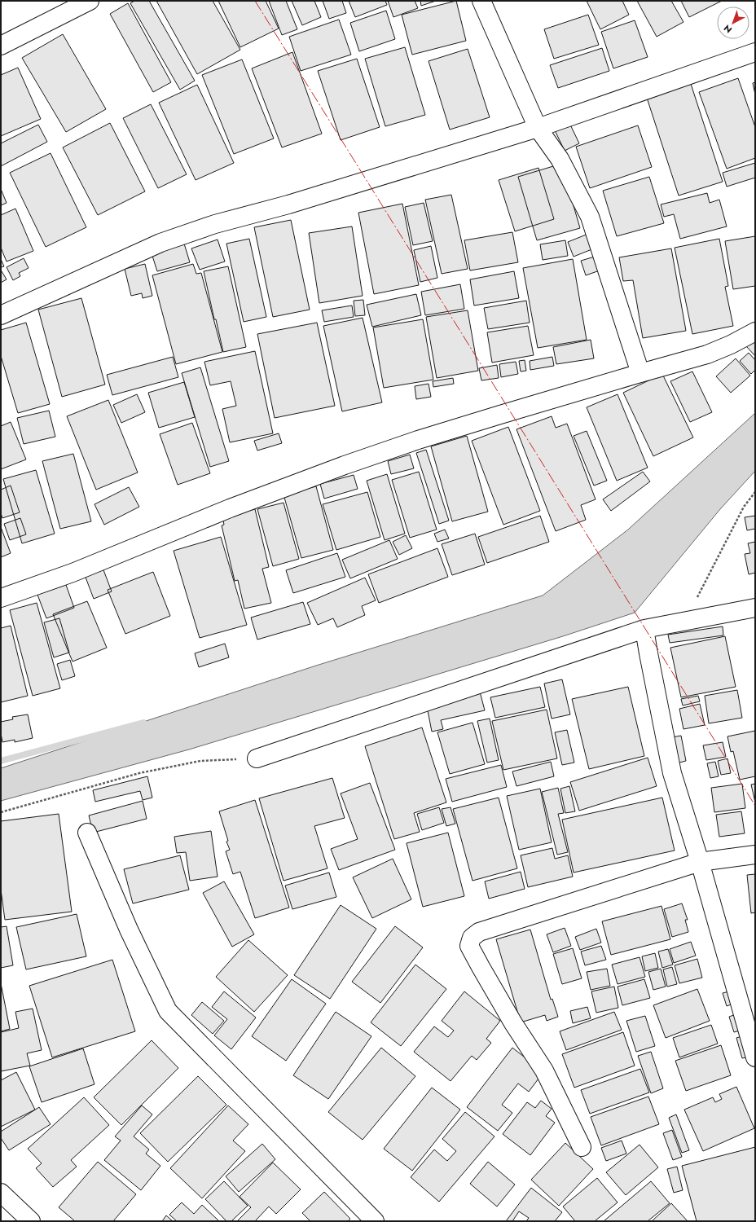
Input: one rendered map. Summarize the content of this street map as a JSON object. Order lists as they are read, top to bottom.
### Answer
{
  "north": "bottom left"
}
